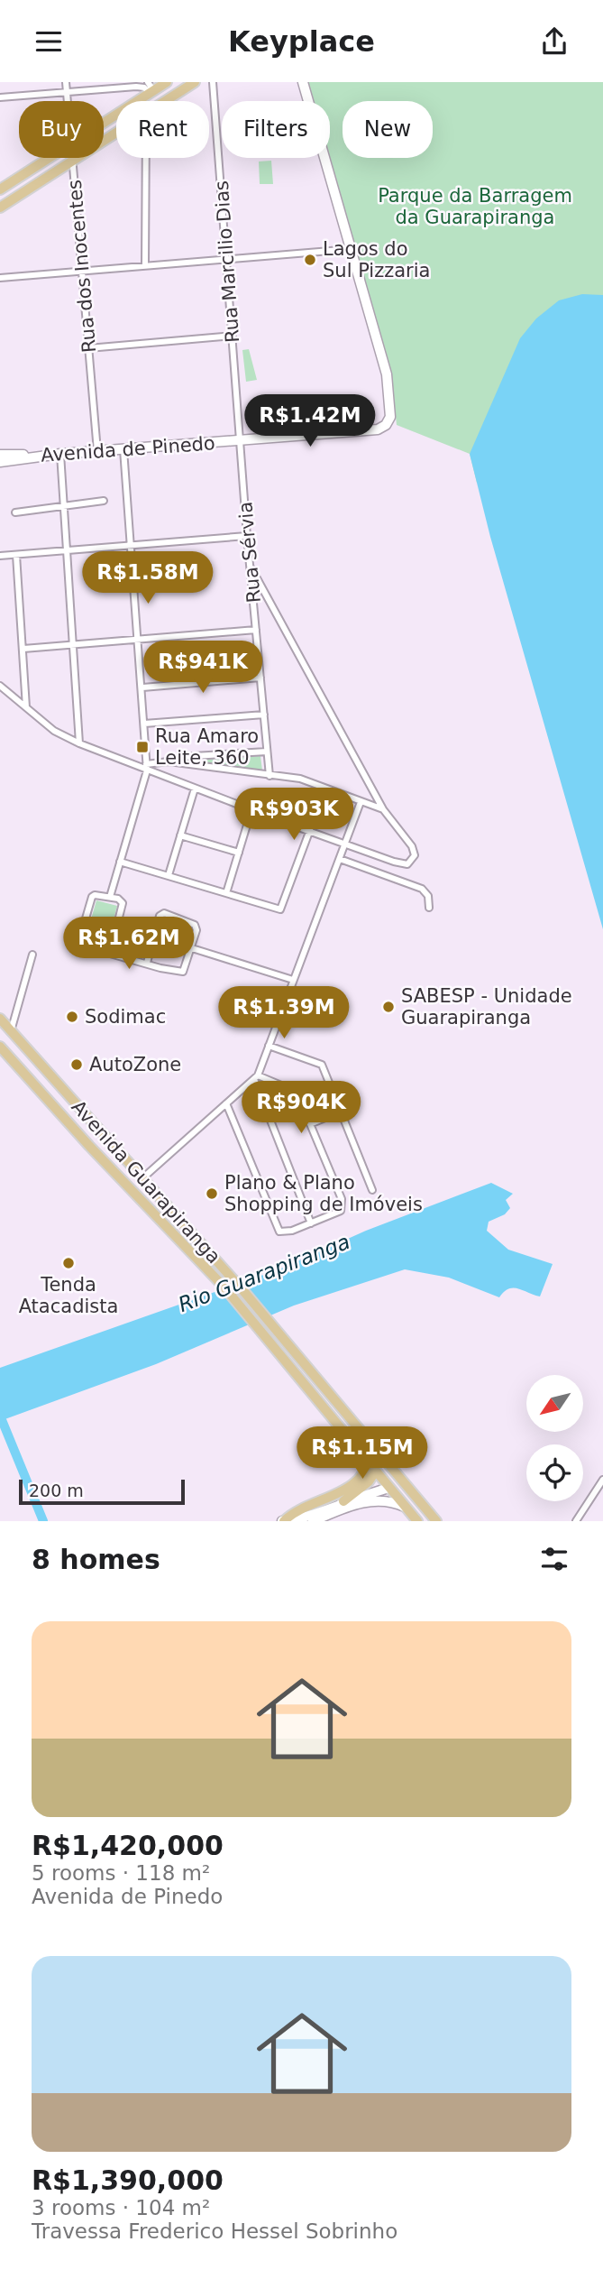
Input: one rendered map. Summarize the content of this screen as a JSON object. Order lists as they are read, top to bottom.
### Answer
{
  "streets": {
    "main road": ["Avenida Guarapiranga"],
    "street": [
      "Rua Marcilio Dias",
      "Rua dos Inocentes",
      "Avenida de Pinedo",
      "Rua Sérvia"
    ]
  },
  "crossings": [
    ["Rua Marcilio Dias", "Avenida de Pinedo"],
    ["Rua Marcilio Dias", "Rua Sérvia"],
    ["Rua dos Inocentes", "Avenida de Pinedo"],
    ["Avenida de Pinedo", "Rua Sérvia"]
  ],
  "water": ["Rio Guarapiranga"],
  "parks": ["Parque da Barragem da Guarapiranga"],
  "places": {
    "other": [
      "Lagos do Sul Pizzaria",
      "SABESP - Unidade Guarapiranga",
      "Sodimac",
      "AutoZone",
      "Plano & Plano Shopping de Imóveis",
      "Tenda Atacadista"
    ],
    "transit": ["Rua Amaro Leite, 360"]
  },
  "scale_bar": "200 m",
  "north": "bottom left",
  "page": {
    "header": "Keyplace",
    "chip": [
      "Buy",
      "Rent",
      "Filters",
      "New"
    ],
    "price": [
      "R$1.42M",
      "R$1.58M",
      "R$941K",
      "R$903K",
      "R$1.62M",
      "R$1.39M",
      "R$904K",
      "R$1.15M"
    ],
    "scale": "200 m",
    "heading": "8 homes",
    "list": [
      {
        "name": "R$1,420,000",
        "note": "5 rooms · 118 m² · Avenida de Pinedo"
      },
      {
        "name": "R$1,390,000",
        "note": "3 rooms · 104 m² · Travessa Frederico Hessel Sobrinho"
      }
    ]
  }
}
